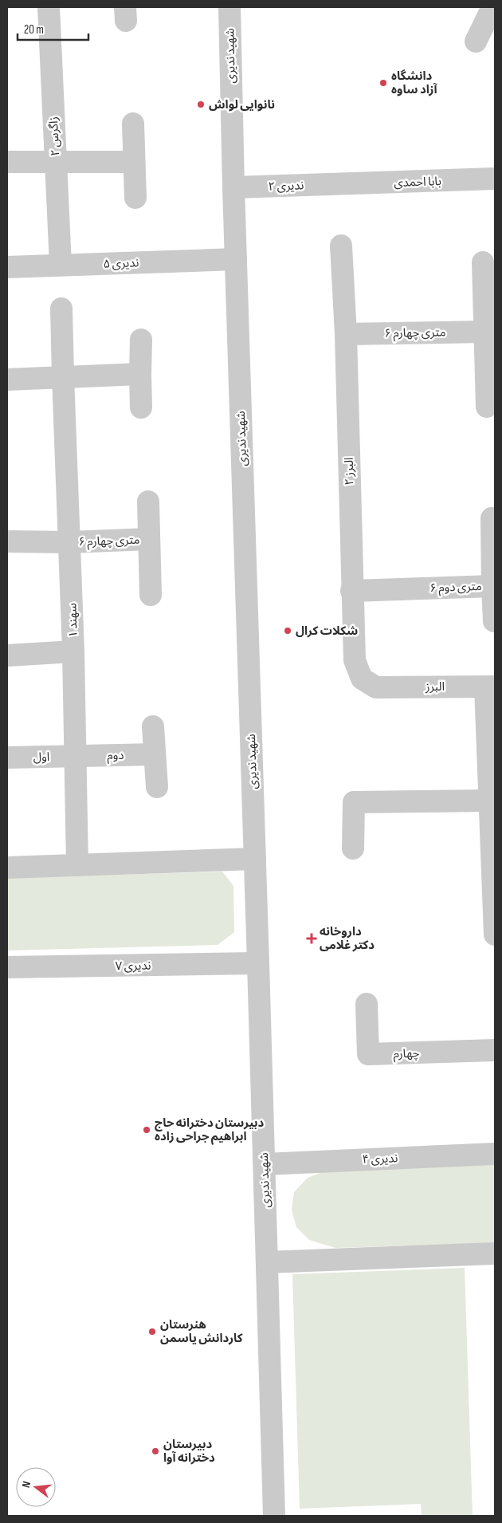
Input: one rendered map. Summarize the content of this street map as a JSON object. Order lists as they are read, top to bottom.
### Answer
{
  "streets": {
    "street": [
      "شهید ندیری",
      "زاگرس ۲",
      "بابا احمدی",
      "ندیری ۲",
      "ندیری ۵",
      "۶ متری چهارم",
      "البرز ۲",
      "۶ متری دوم",
      "سهند ۱",
      "البرز",
      "دوم",
      "اول",
      "ندیری ۷",
      "چهارم",
      "ندیری ۴"
    ]
  },
  "crossings": [
    ["شهید ندیری", "ندیری ۲"],
    ["شهید ندیری", "ندیری ۵"],
    ["شهید ندیری", "ندیری ۷"],
    ["شهید ندیری", "ندیری ۴"],
    ["زاگرس ۲", "ندیری ۵"],
    ["بابا احمدی", "ندیری ۲"],
    ["۶ متری چهارم", "البرز ۲"],
    ["۶ متری چهارم", "سهند ۱"],
    ["البرز ۲", "۶ متری دوم"],
    ["البرز ۲", "البرز"],
    ["سهند ۱", "دوم"],
    ["سهند ۱", "اول"],
    ["دوم", "اول"]
  ],
  "places": {
    "other": [
      "دانشگاه آزاد ساوه",
      "نانوایی لواش",
      "شکلات کرال",
      "دبیرستان دخترانه حاج ابراهیم جراحی زاده",
      "هنرستان کاردانش یاسمن",
      "دبیرستان دخترانه آوا"
    ],
    "health": ["داروخانه دکتر غلامی"]
  },
  "scale_bar": "20 m",
  "north": "left"
}
